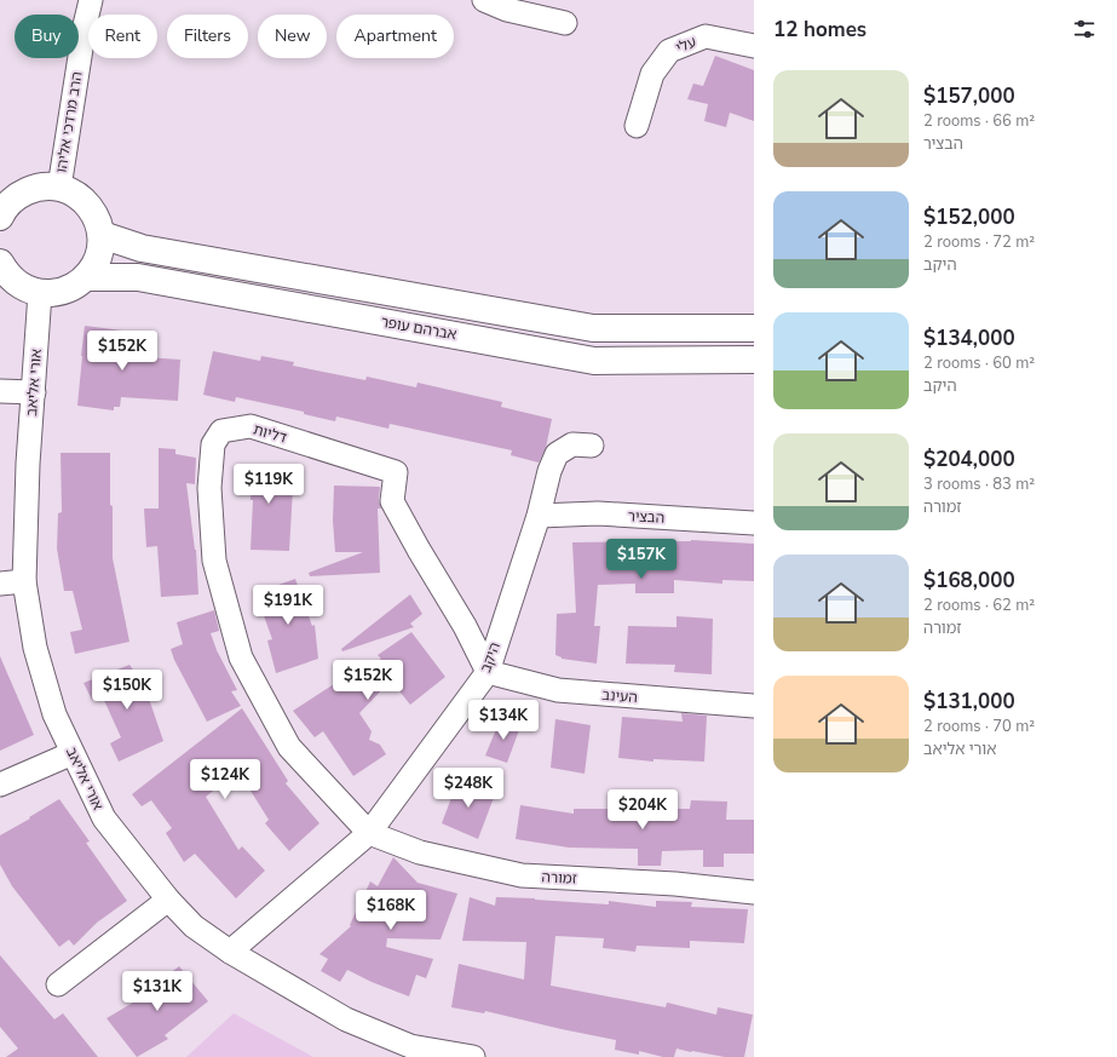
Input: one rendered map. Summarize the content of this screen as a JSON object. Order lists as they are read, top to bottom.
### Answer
{
  "streets": {
    "street": [
      "עלי",
      "הרב מרדכי אליהו",
      "אברהם עופר",
      "אורי אליאב",
      "דליות",
      "הבציר",
      "היקב",
      "העינב",
      "זמורה"
    ]
  },
  "crossings": [
    ["אורי אליאב", "היקב"],
    ["דליות", "היקב"],
    ["דליות", "העינב"],
    ["דליות", "זמורה"],
    ["הבציר", "היקב"],
    ["היקב", "העינב"],
    ["היקב", "זמורה"]
  ],
  "page": {
    "heading": "12 homes",
    "chip": [
      "Buy",
      "Rent",
      "Filters",
      "New",
      "Apartment"
    ],
    "list": [
      {
        "name": "$157,000",
        "note": "2 rooms · 66 m² · הבציר"
      },
      {
        "name": "$152,000",
        "note": "2 rooms · 72 m² · היקב"
      },
      {
        "name": "$134,000",
        "note": "2 rooms · 60 m² · היקב"
      },
      {
        "name": "$204,000",
        "note": "3 rooms · 83 m² · זמורה"
      },
      {
        "name": "$168,000",
        "note": "2 rooms · 62 m² · זמורה"
      },
      {
        "name": "$131,000",
        "note": "2 rooms · 70 m² · אורי אליאב"
      }
    ],
    "price": [
      "$152K",
      "$119K",
      "$157K",
      "$191K",
      "$152K",
      "$150K",
      "$134K",
      "$124K",
      "$248K",
      "$204K",
      "$168K",
      "$131K"
    ]
  }
}
